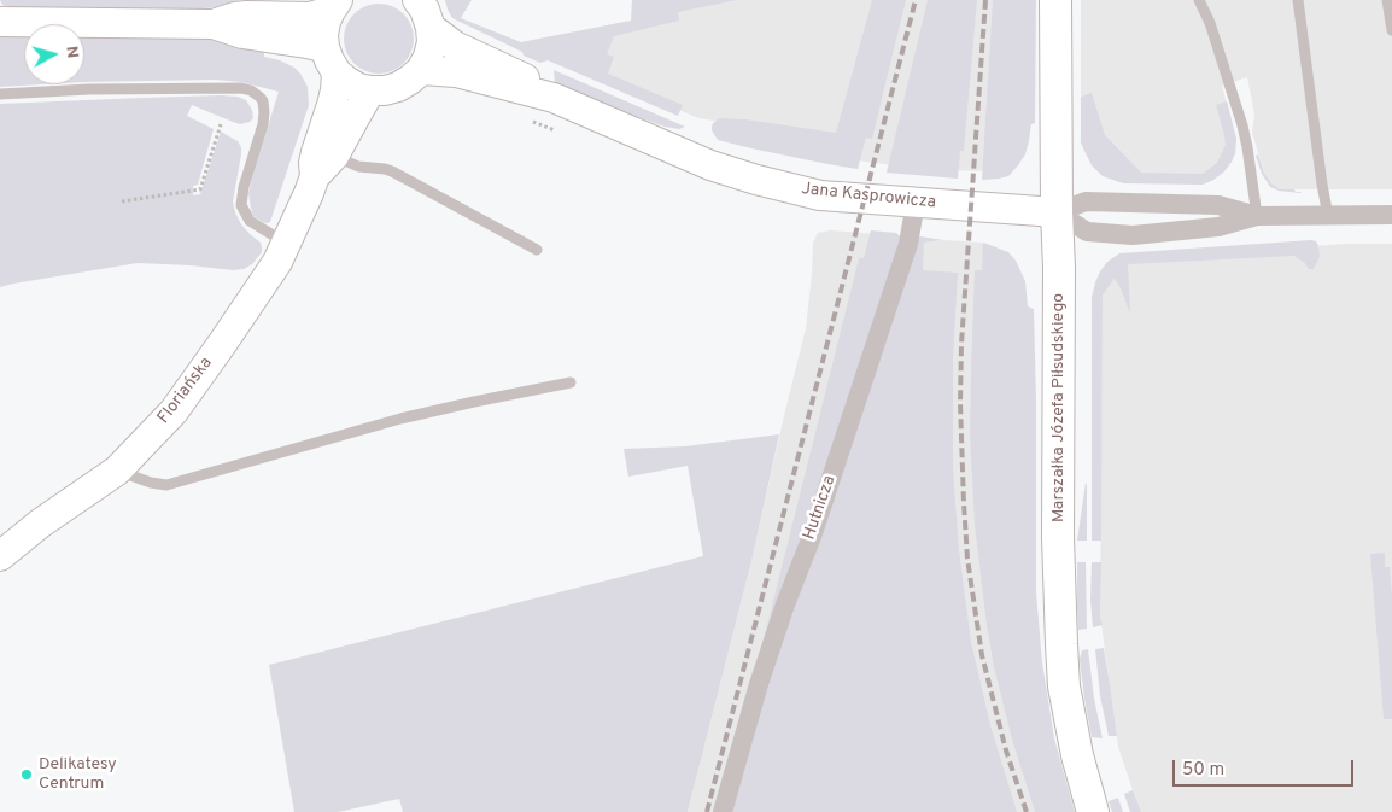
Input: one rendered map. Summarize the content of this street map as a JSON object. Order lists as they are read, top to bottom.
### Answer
{
  "streets": {
    "main road": ["Jana Kasprowicza", "Floriańska", "Marszałka Józefa Piłsudskiego"],
    "street": ["Hutnicza"]
  },
  "crossings": [
    ["Jana Kasprowicza", "Marszałka Józefa Piłsudskiego"],
    ["Jana Kasprowicza", "Hutnicza"]
  ],
  "places": ["Delikatesy Centrum"],
  "scale_bar": "50 m",
  "north": "right"
}
